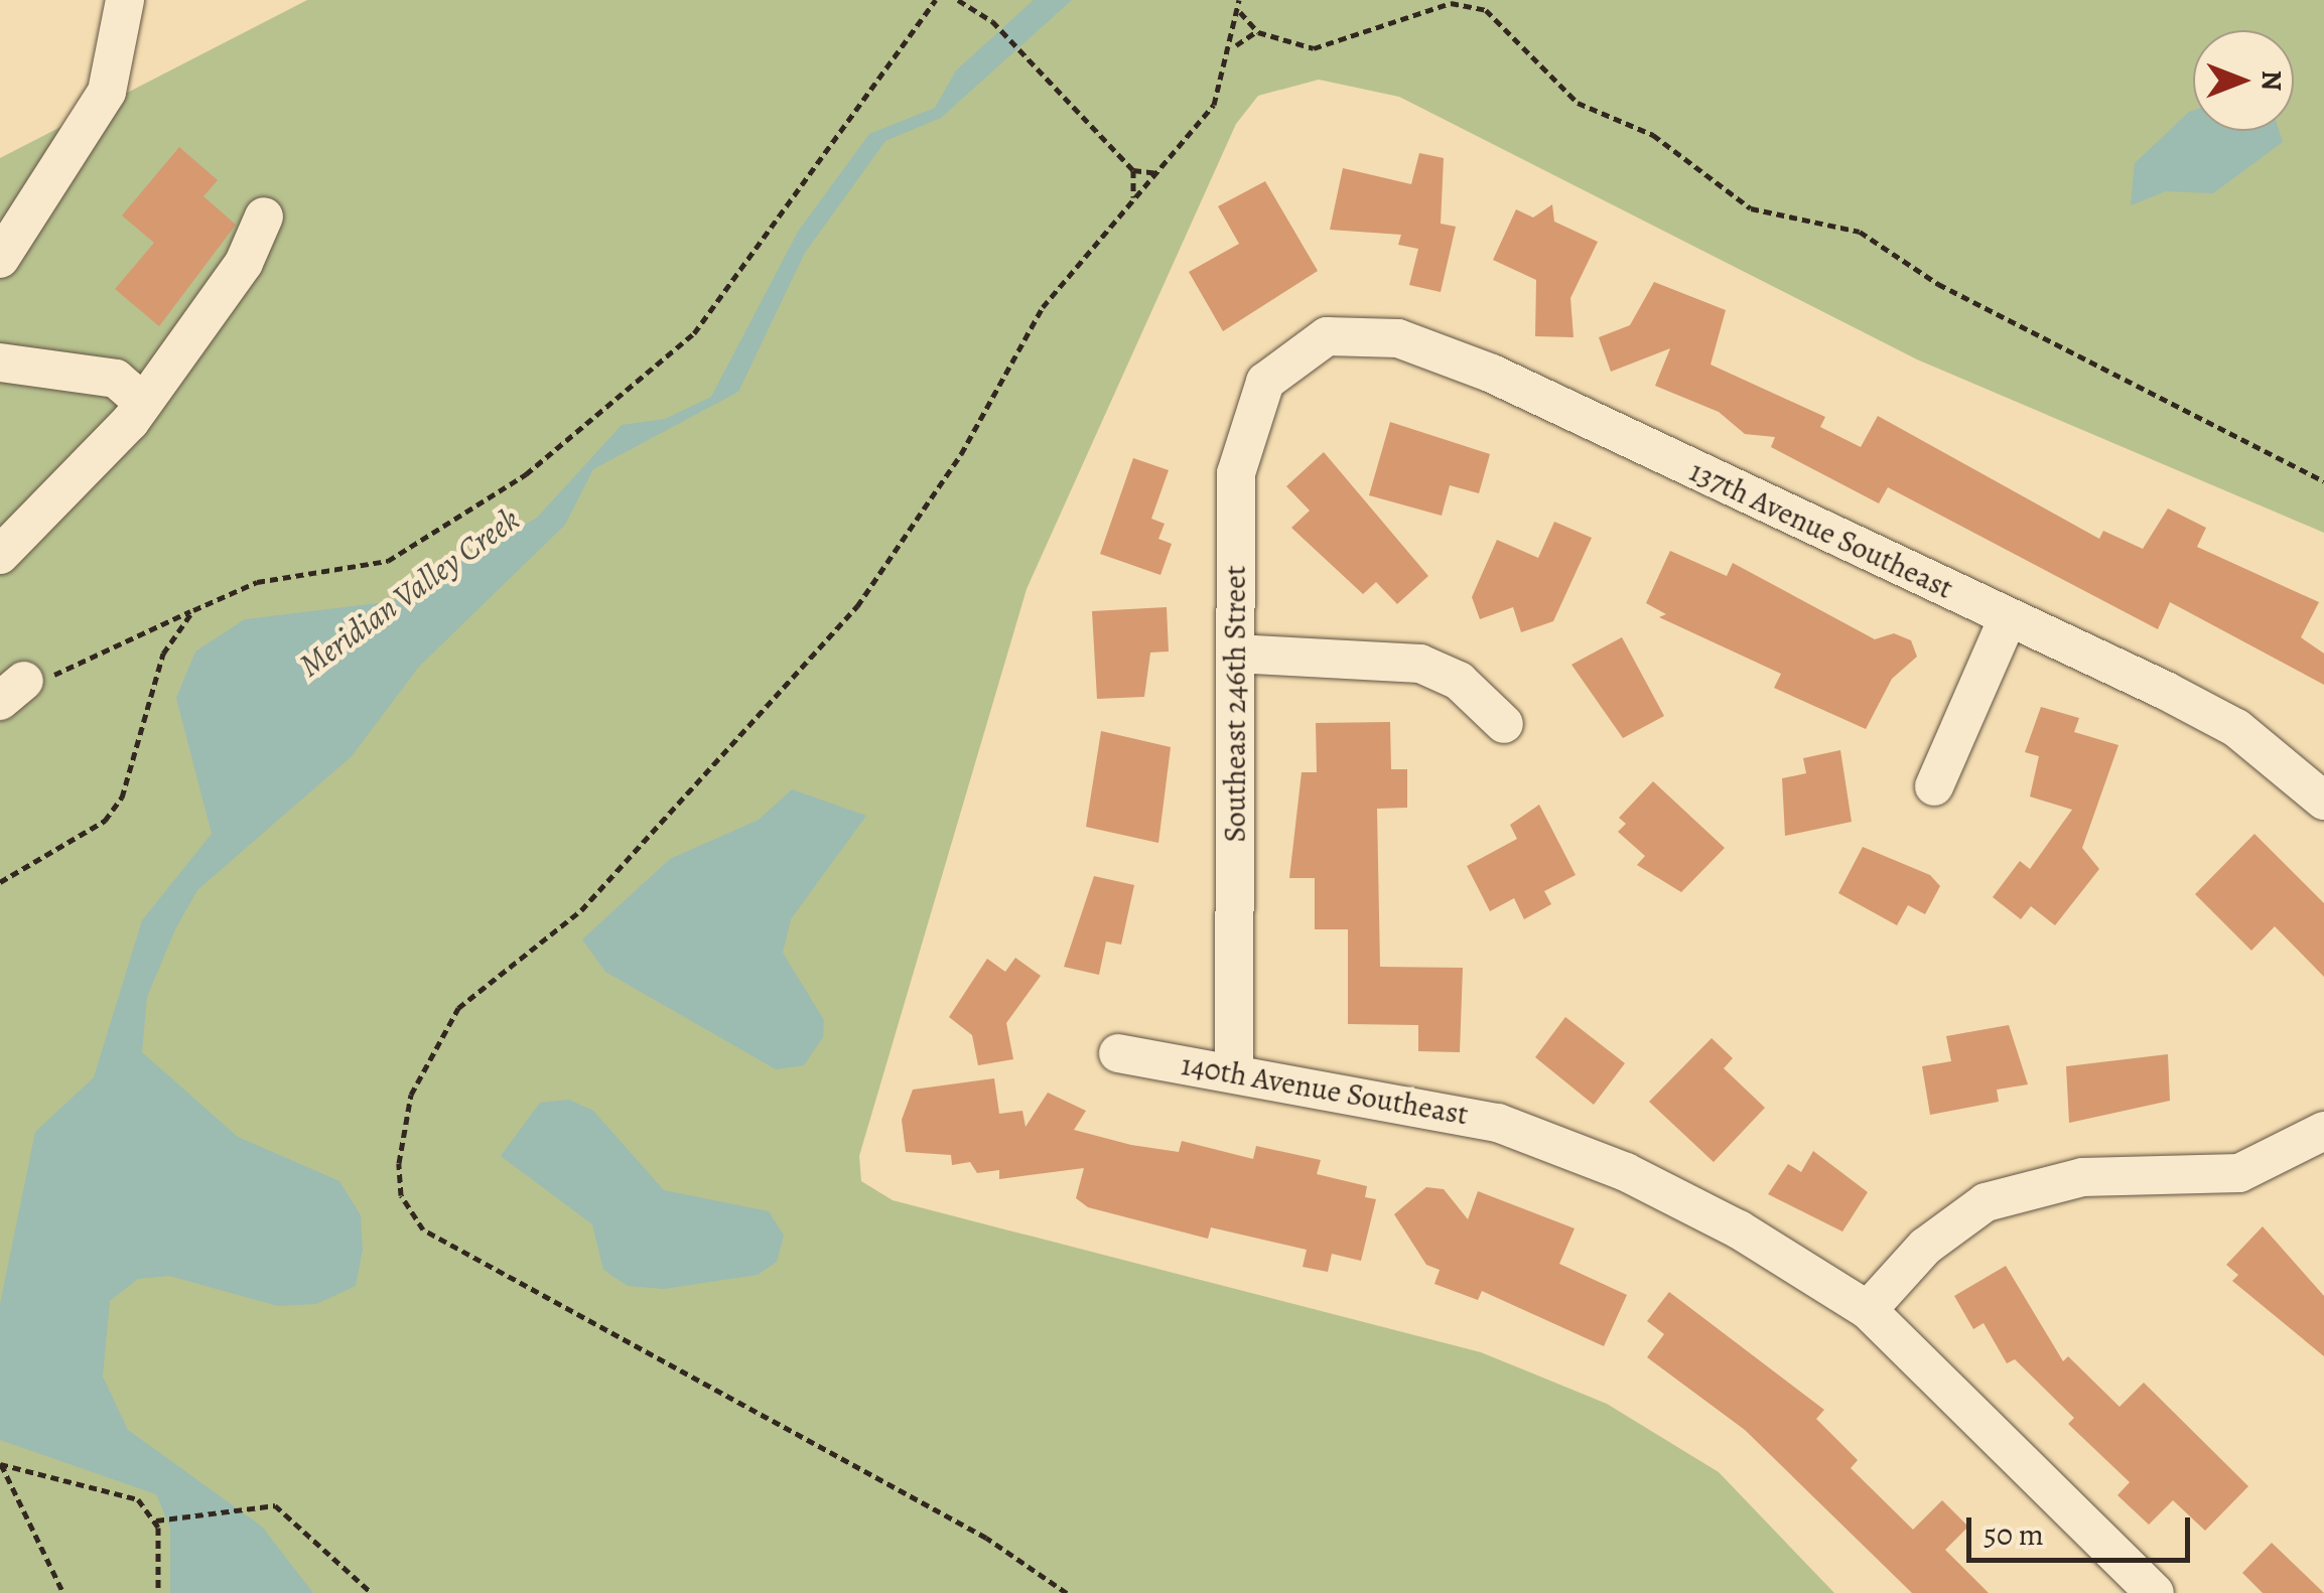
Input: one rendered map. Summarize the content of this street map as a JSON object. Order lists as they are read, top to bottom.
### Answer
{
  "streets": {
    "street": ["137th Avenue Southeast", "Southeast 246th Street", "140th Avenue Southeast"]
  },
  "crossings": [
    ["137th Avenue Southeast", "Southeast 246th Street"],
    ["Southeast 246th Street", "140th Avenue Southeast"]
  ],
  "water": ["Meridian Valley Creek"],
  "scale_bar": "50 m",
  "north": "right"
}
